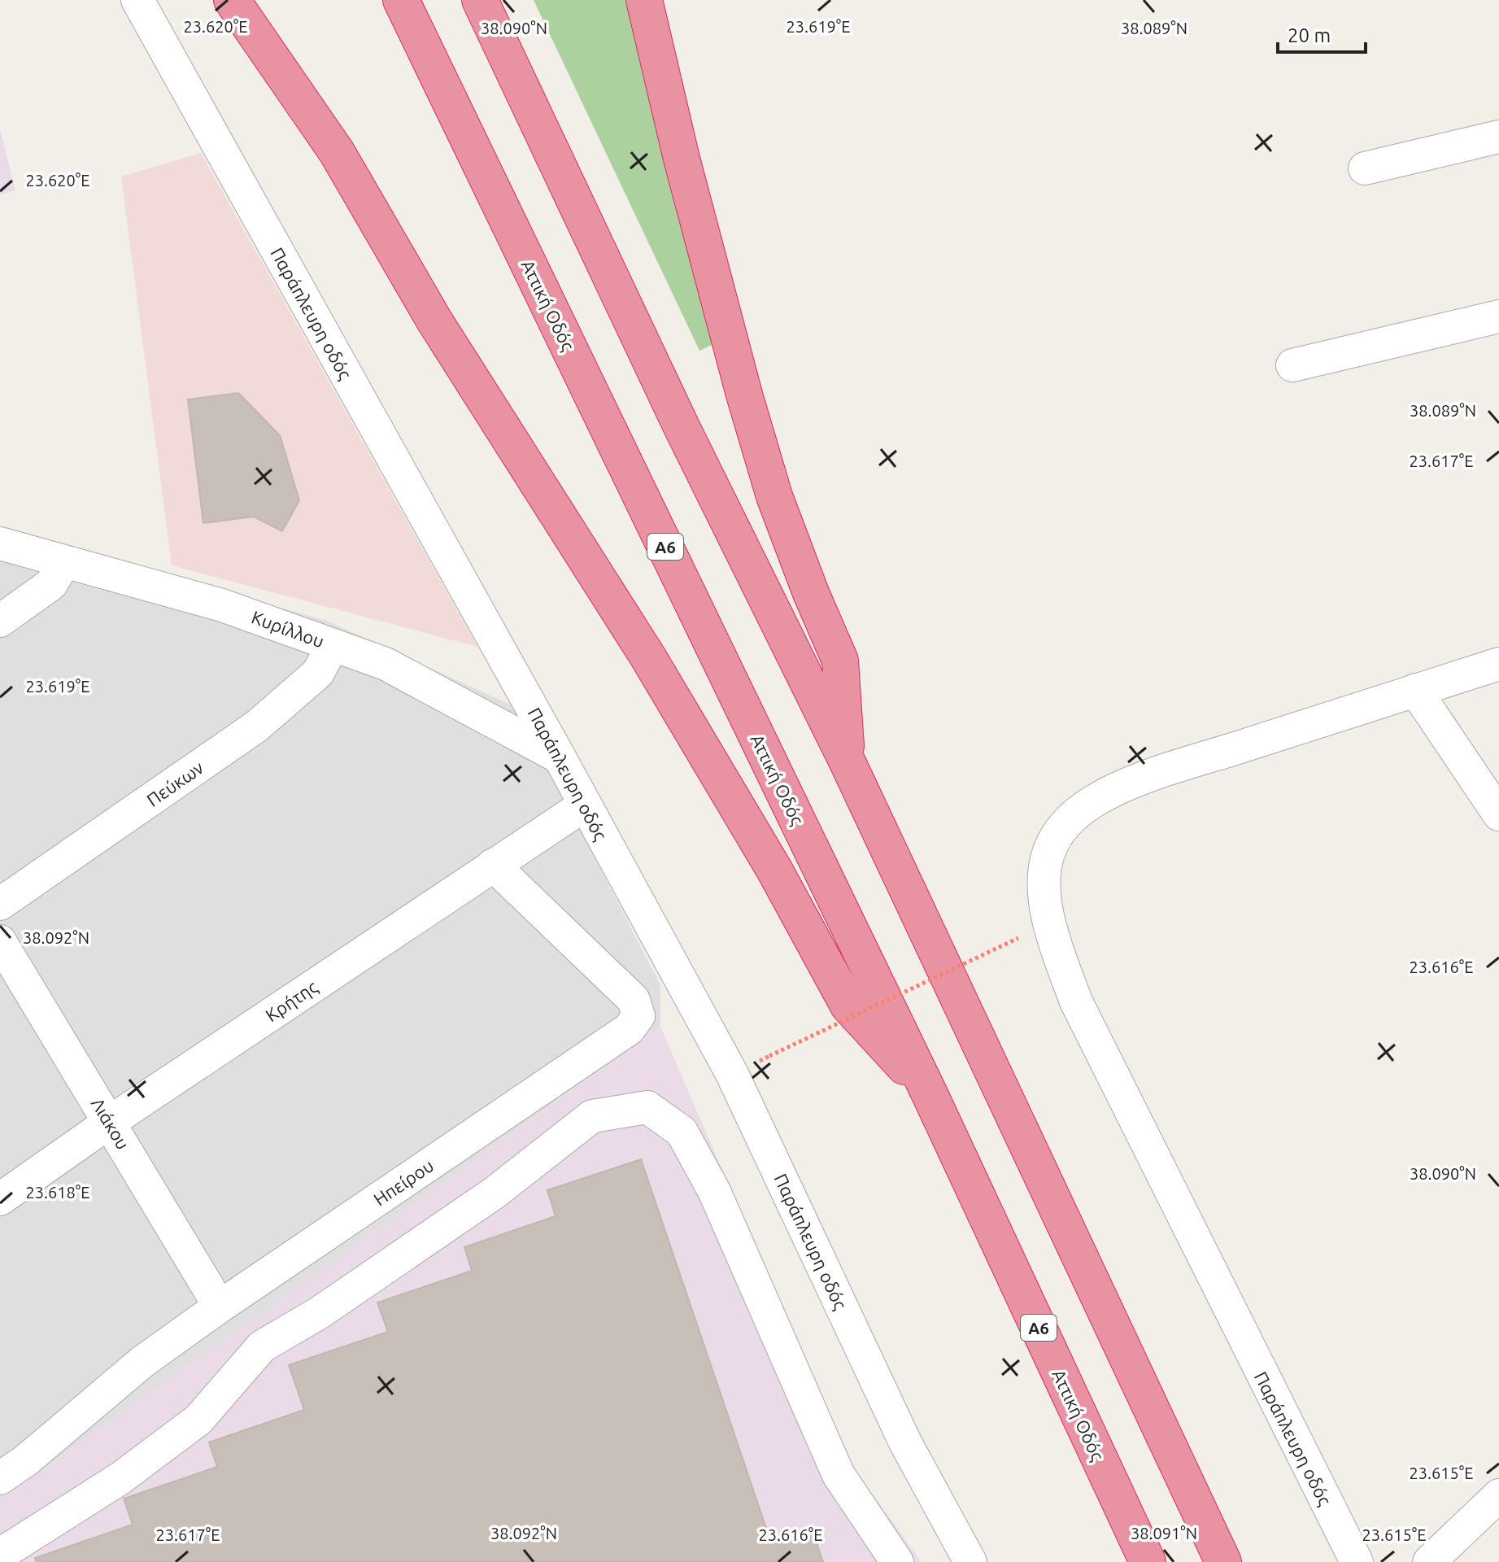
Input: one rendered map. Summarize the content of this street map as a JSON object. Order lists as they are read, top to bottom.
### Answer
{
  "streets": {
    "highway": ["Αττική Οδός", "Α6"],
    "street": [
      "Παράπλευρη οδός",
      "Κυρίλλου",
      "Πεύκων",
      "Κρήτης",
      "Λιάκου",
      "Ηπείρου"
    ]
  },
  "crossings": [
    ["Παράπλευρη οδός", "Κυρίλλου"],
    ["Παράπλευρη οδός", "Κρήτης"],
    ["Κυρίλλου", "Πεύκων"],
    ["Κρήτης", "Λιάκου"],
    ["Κρήτης", "Ηπείρου"],
    ["Λιάκου", "Ηπείρου"]
  ],
  "scale_bar": "20 m",
  "coordinates": [
    "23.620°E",
    "23.619°E",
    "38.090°N",
    "38.089°N",
    "23.617°E",
    "38.092°N",
    "23.616°E",
    "23.618°E",
    "23.615°E",
    "38.091°N"
  ]
}
